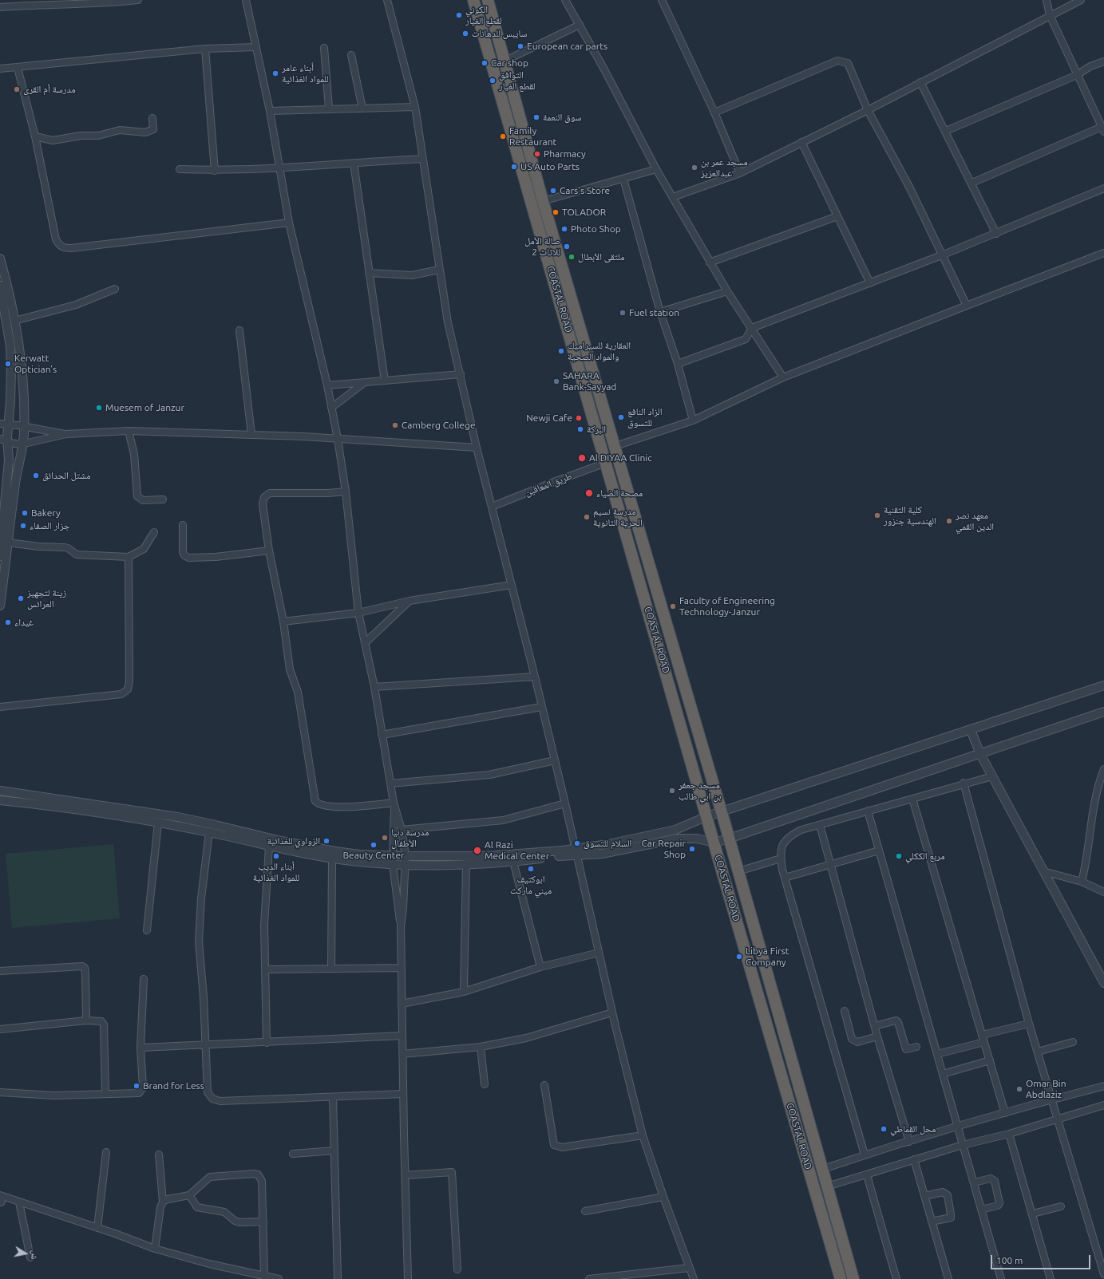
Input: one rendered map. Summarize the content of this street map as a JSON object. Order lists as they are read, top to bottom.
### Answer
{
  "streets": {
    "highway": ["COASTAL ROAD"],
    "street": ["طريق المعاقين"]
  },
  "crossings": [
    ["COASTAL ROAD", "طريق المعاقين"]
  ],
  "places": [
    "الكوني لقطع الغيار",
    "سايبس للدهانات",
    "European car parts",
    "Car shop",
    "أبناء عامر للمواد الغذائية",
    "التوافق لقطع الغيار",
    "مدرسة أم القرى",
    "سوق النعمة",
    "Family Restaurant",
    "Pharmacy",
    "US Auto Parts",
    "مسجد عمر بن عبدالعزيز",
    "Cars’s Store",
    "TOLADOR",
    "Photo Shop",
    "صالة الأمل للاثاث 2",
    "ملتقى الأبطال",
    "Fuel station",
    "العقارية للسيراميك والمواد الصحية",
    "Kerwatt Optician’s",
    "SAHARA Bank-Sayyad",
    "Muesem of Janzur",
    "الزاد النافع للتسوق",
    "Newji Cafe",
    "Camberg College",
    "البركة",
    "Al DIYAA Clinic",
    "مشتل الحدائق",
    "مصحة الضياء",
    "Bakery",
    "كلية التقنية الهندسية جنزور",
    "مدرسة نسيم الحرية الثانوية",
    "معهد نصر الدين القمي",
    "جزار الصفاء",
    "زينة لتجهيز العرائس",
    "Faculty of Engineering Technology-Janzur",
    "غيداء",
    "مسجد جعفر بن ابي طالب",
    "مدرسة دنيا الأطفال",
    "الزواوي للغذائية",
    "السلام للتسوق",
    "Beauty Center",
    "Car Repair Shop",
    "Al Razi Medical Center",
    "أبناء الديب للمواد الغذائية",
    "مربع الككلي",
    "ابوكتيف ميني ماركت",
    "Libya First Company",
    "Brand for Less",
    "Omar Bin Abdlaziz",
    "محل القماطي"
  ],
  "scale_bar": "100 m",
  "north": "right"
}
